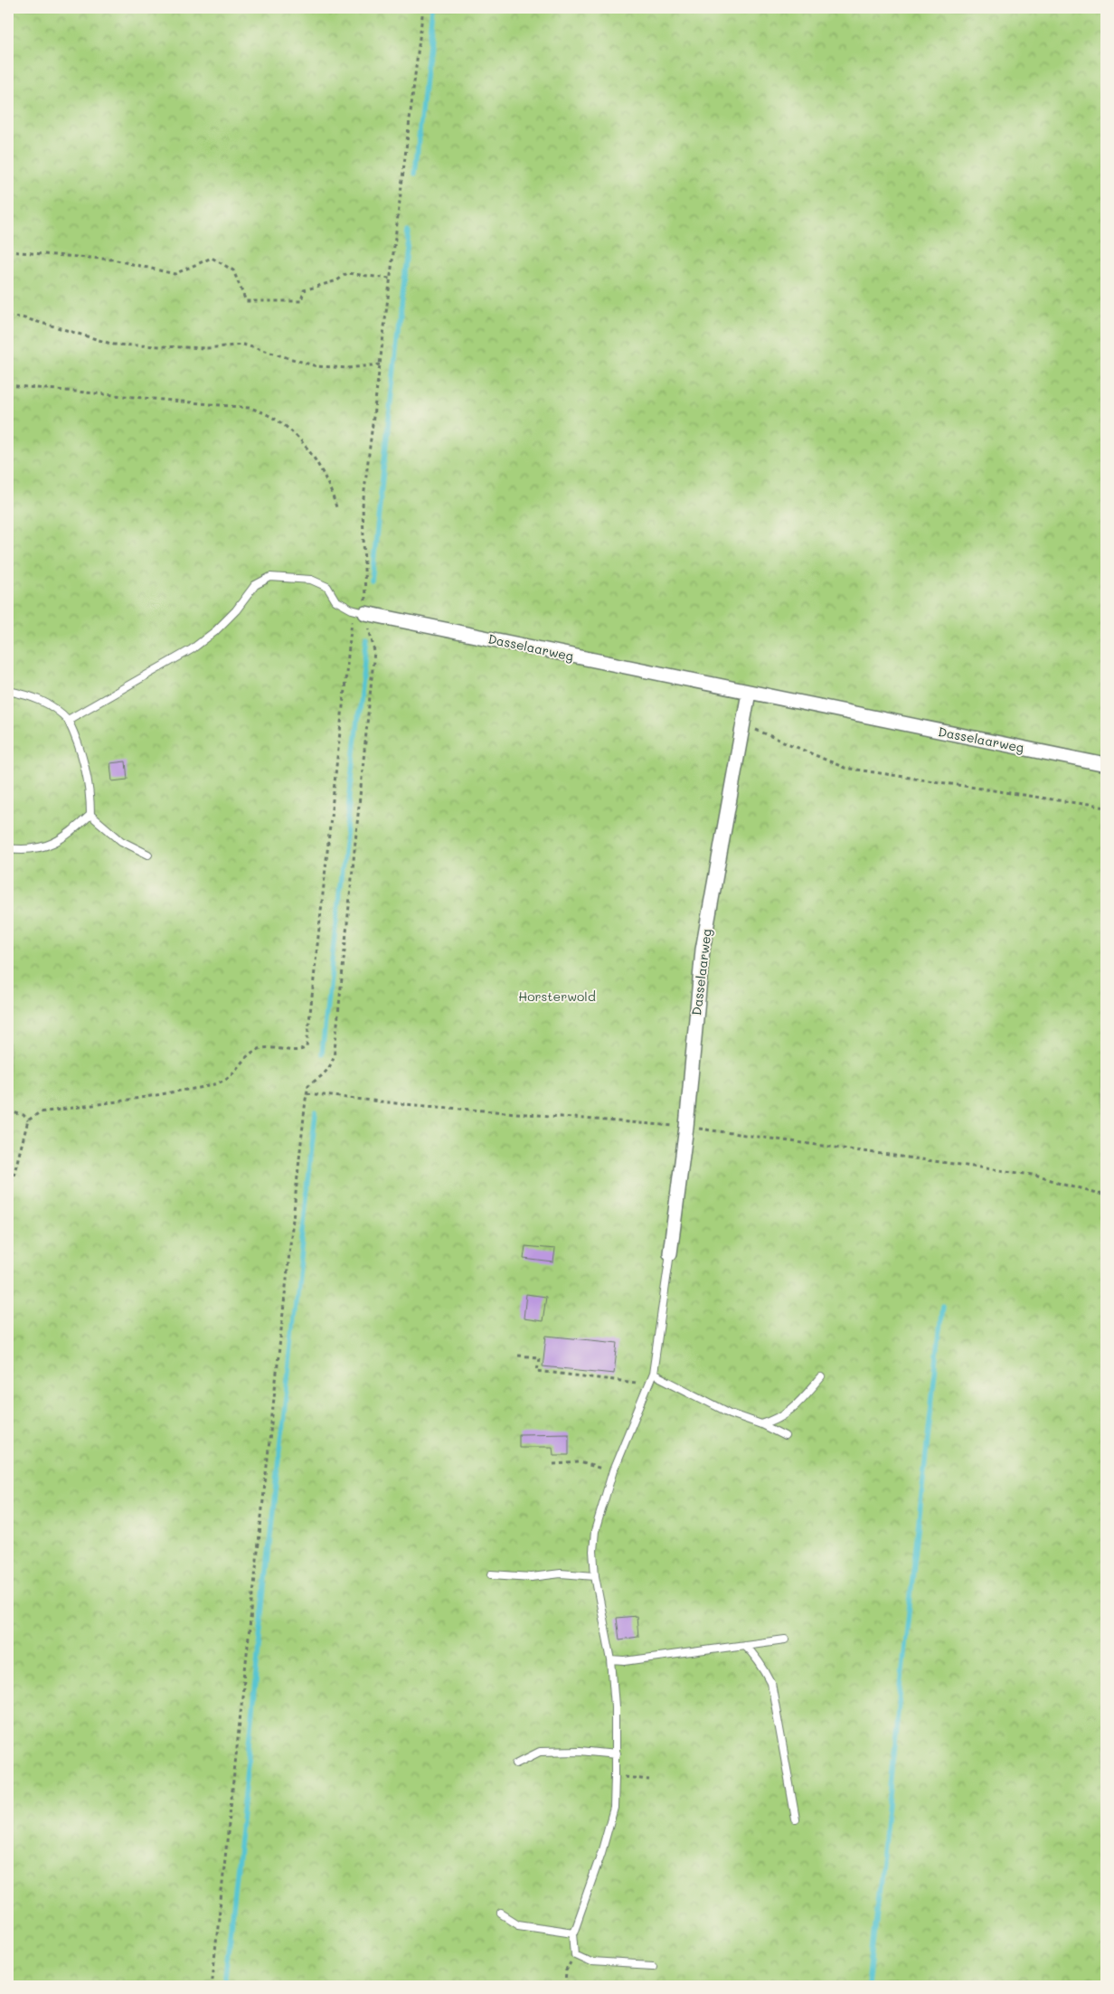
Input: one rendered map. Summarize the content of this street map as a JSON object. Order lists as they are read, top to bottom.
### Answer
{
  "streets": {
    "street": ["Dasselaarweg"]
  },
  "parks": ["Horsterwold"]
}
